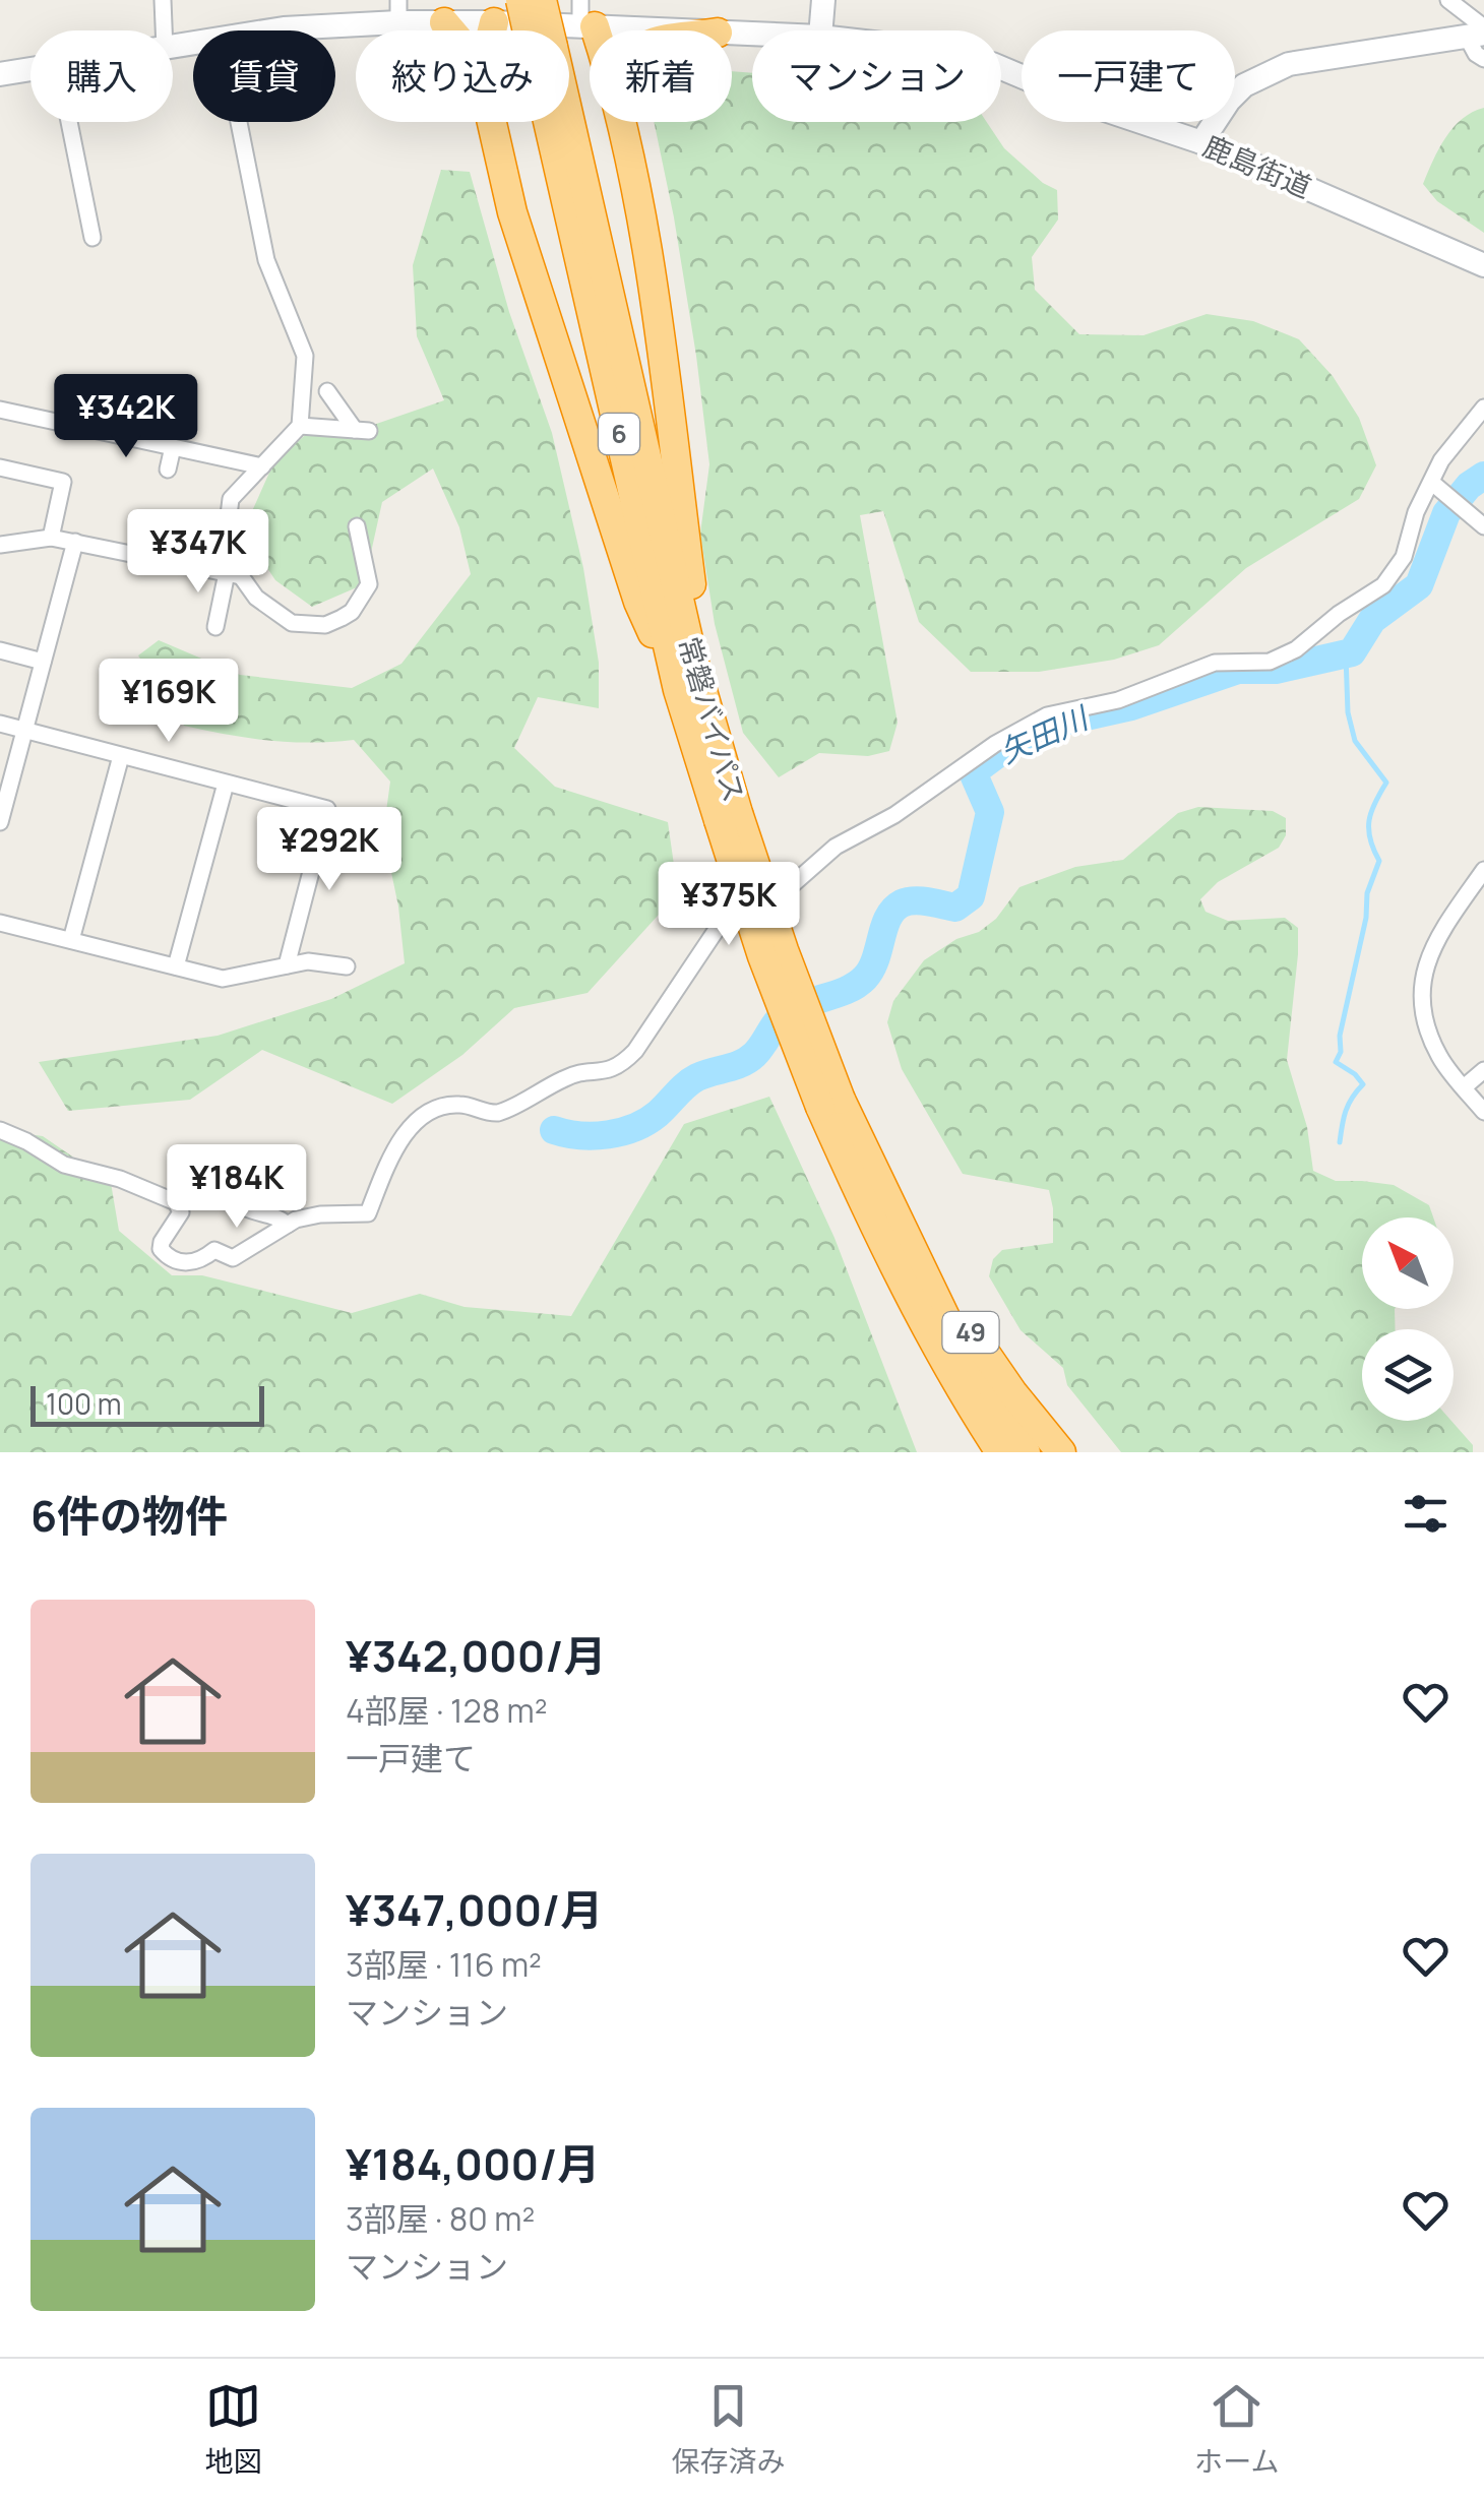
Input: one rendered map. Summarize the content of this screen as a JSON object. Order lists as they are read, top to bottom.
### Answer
{
  "streets": {
    "highway": ["6", "常磐バイパス", "49"],
    "street": ["鹿島街道"]
  },
  "crossings": [
    ["常磐バイパス", "49"]
  ],
  "water": ["矢田川"],
  "scale_bar": "100 m",
  "north": "top left",
  "page": {
    "chip": [
      "購入",
      "賃貸",
      "絞り込み",
      "新着",
      "マンション",
      "一戸建て"
    ],
    "price": [
      "¥342K",
      "¥347K",
      "¥169K",
      "¥292K",
      "¥375K",
      "¥184K"
    ],
    "scale": "100 m",
    "heading": "6件の物件",
    "list": [
      {
        "name": "¥342,000/月",
        "note": "4部屋 · 128 m² · 一戸建て"
      },
      {
        "name": "¥347,000/月",
        "note": "3部屋 · 116 m² · マンション"
      },
      {
        "name": "¥184,000/月",
        "note": "3部屋 · 80 m² · マンション"
      }
    ],
    "tabs": ["地図", "保存済み", "ホーム"]
  }
}
